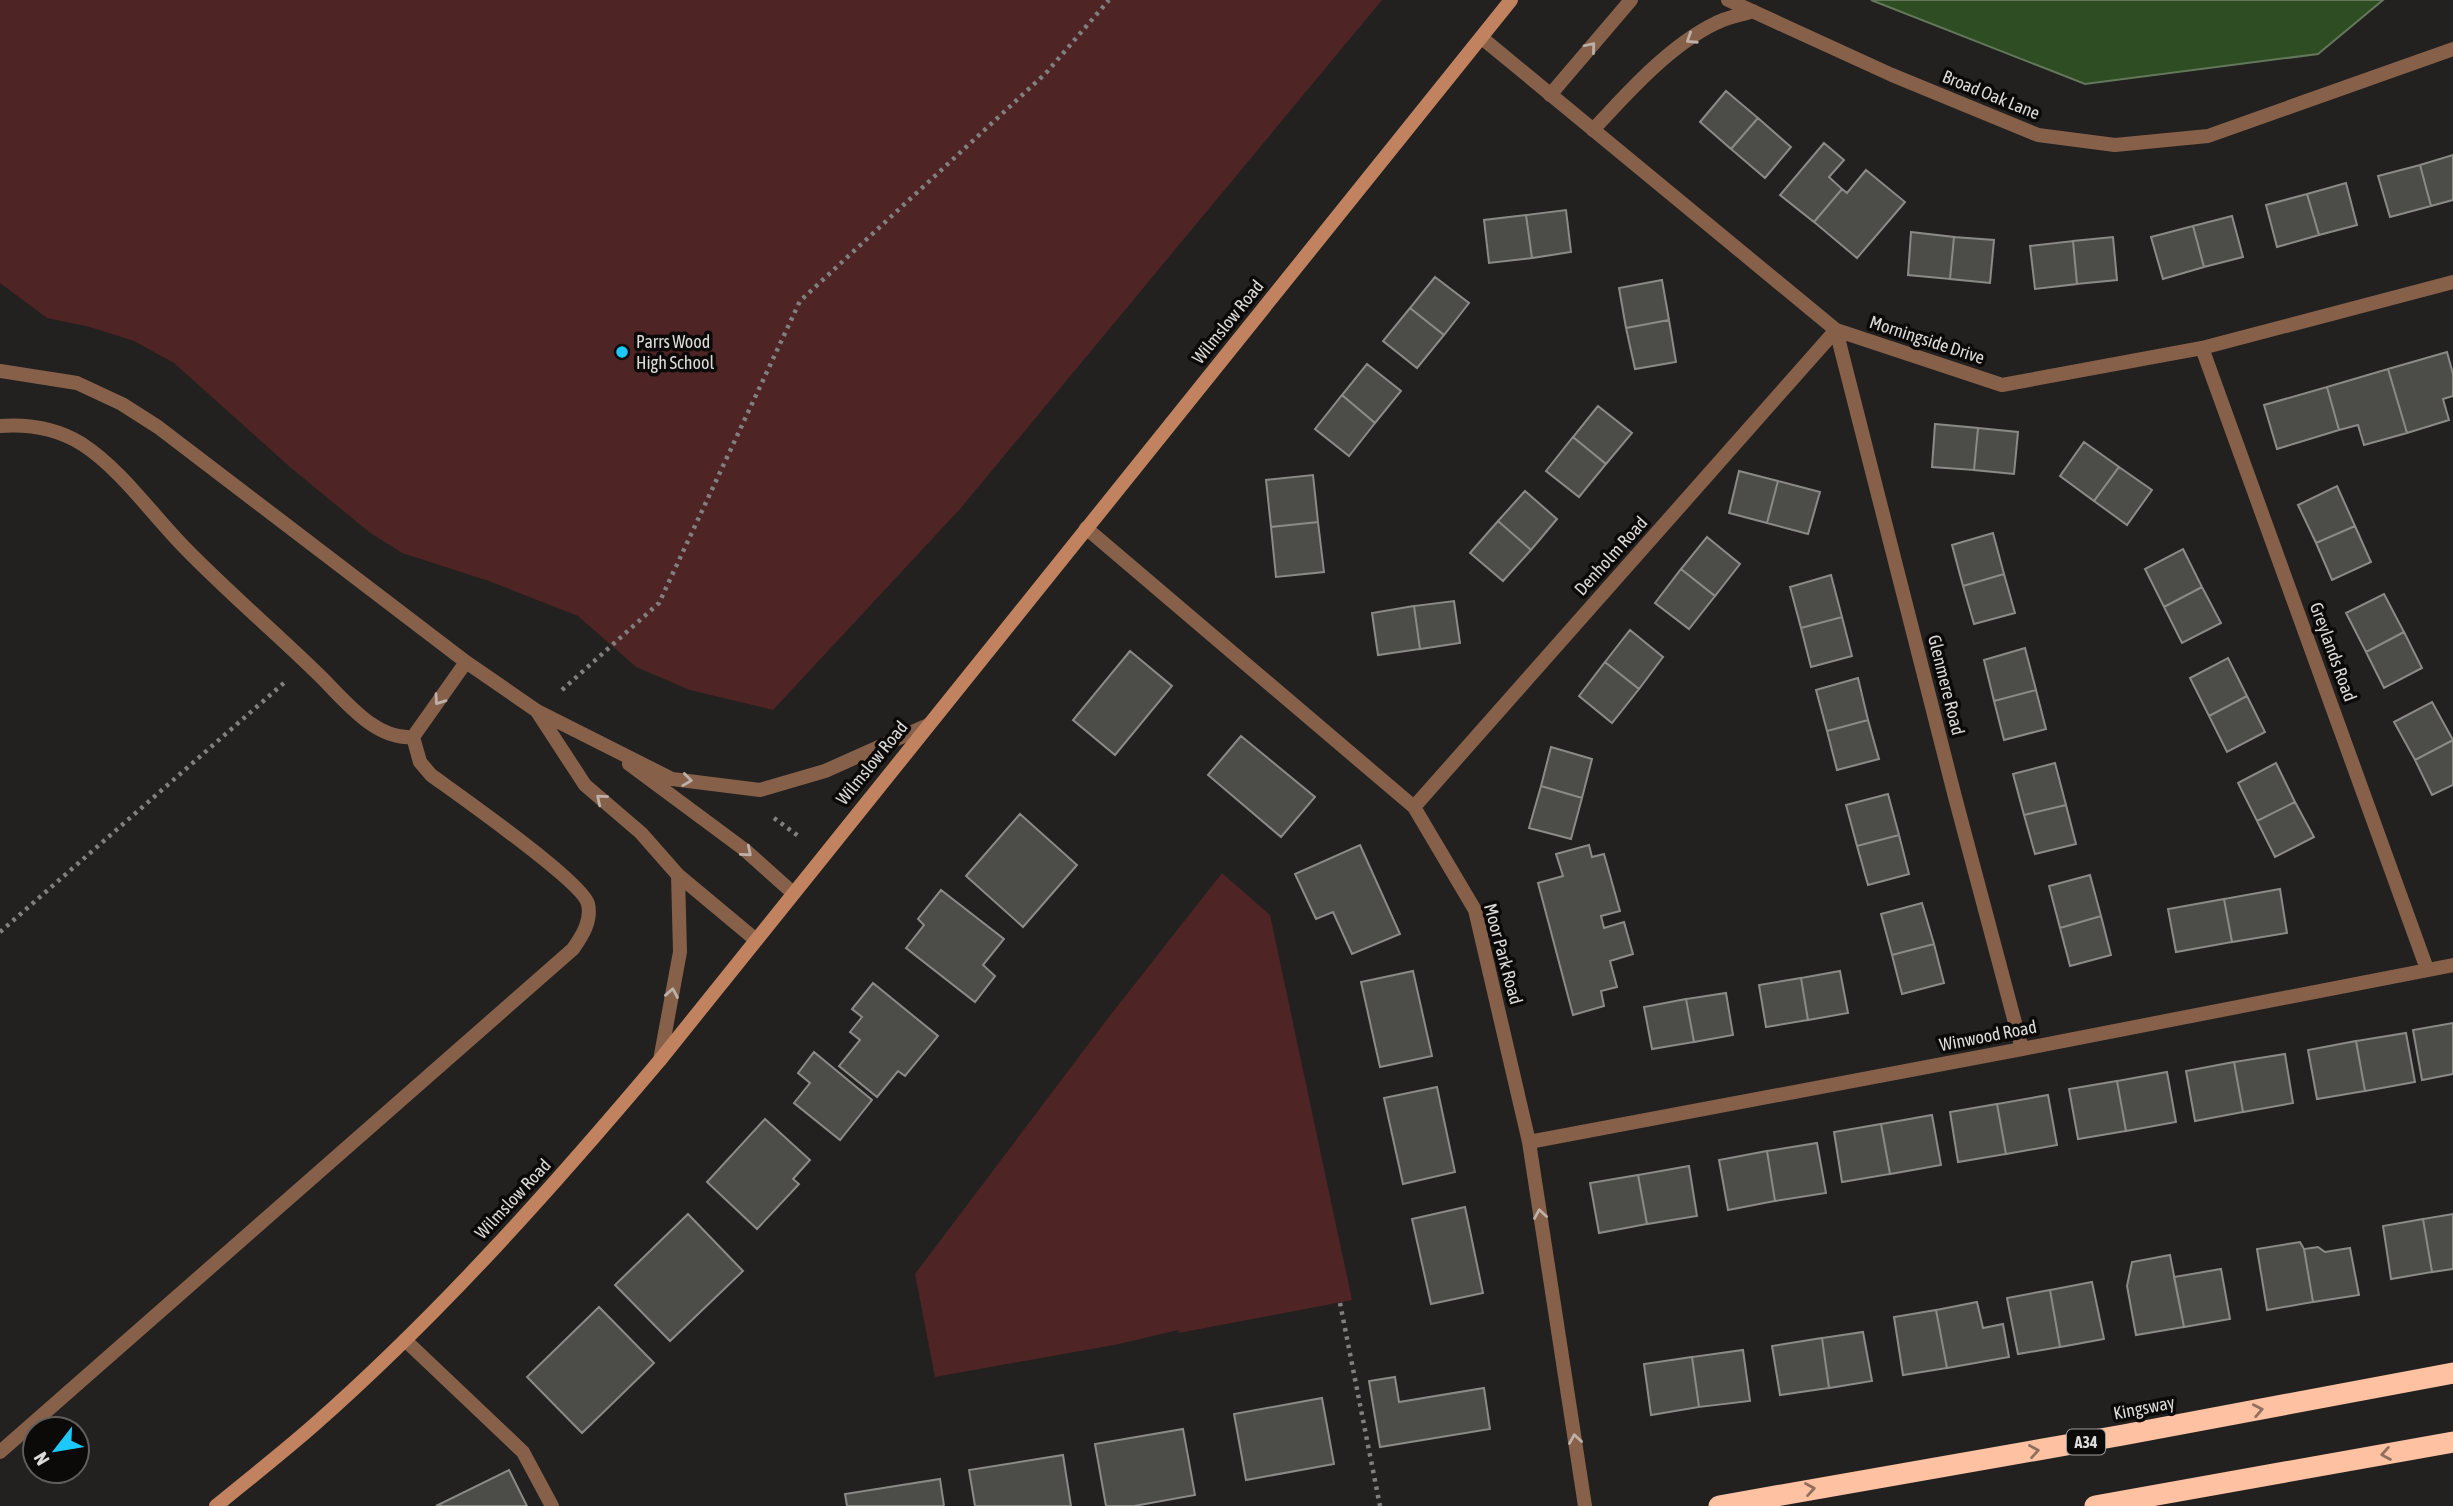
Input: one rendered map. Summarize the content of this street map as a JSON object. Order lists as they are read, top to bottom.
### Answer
{
  "streets": {
    "highway": ["Kingsway", "A34"],
    "main road": ["Wilmslow Road"],
    "street": [
      "Broad Oak Lane",
      "Morningside Drive",
      "Denholm Road",
      "Greylands Road",
      "Glenmere Road",
      "Moor Park Road",
      "Winwood Road"
    ]
  },
  "crossings": [
    ["Wilmslow Road", "Morningside Drive"],
    ["Wilmslow Road", "Moor Park Road"],
    ["Morningside Drive", "Denholm Road"],
    ["Morningside Drive", "Greylands Road"],
    ["Morningside Drive", "Glenmere Road"],
    ["Denholm Road", "Glenmere Road"],
    ["Denholm Road", "Moor Park Road"],
    ["Greylands Road", "Winwood Road"],
    ["Glenmere Road", "Winwood Road"],
    ["Moor Park Road", "Winwood Road"]
  ],
  "places": ["Parrs Wood High School"],
  "north": "bottom left"
}
